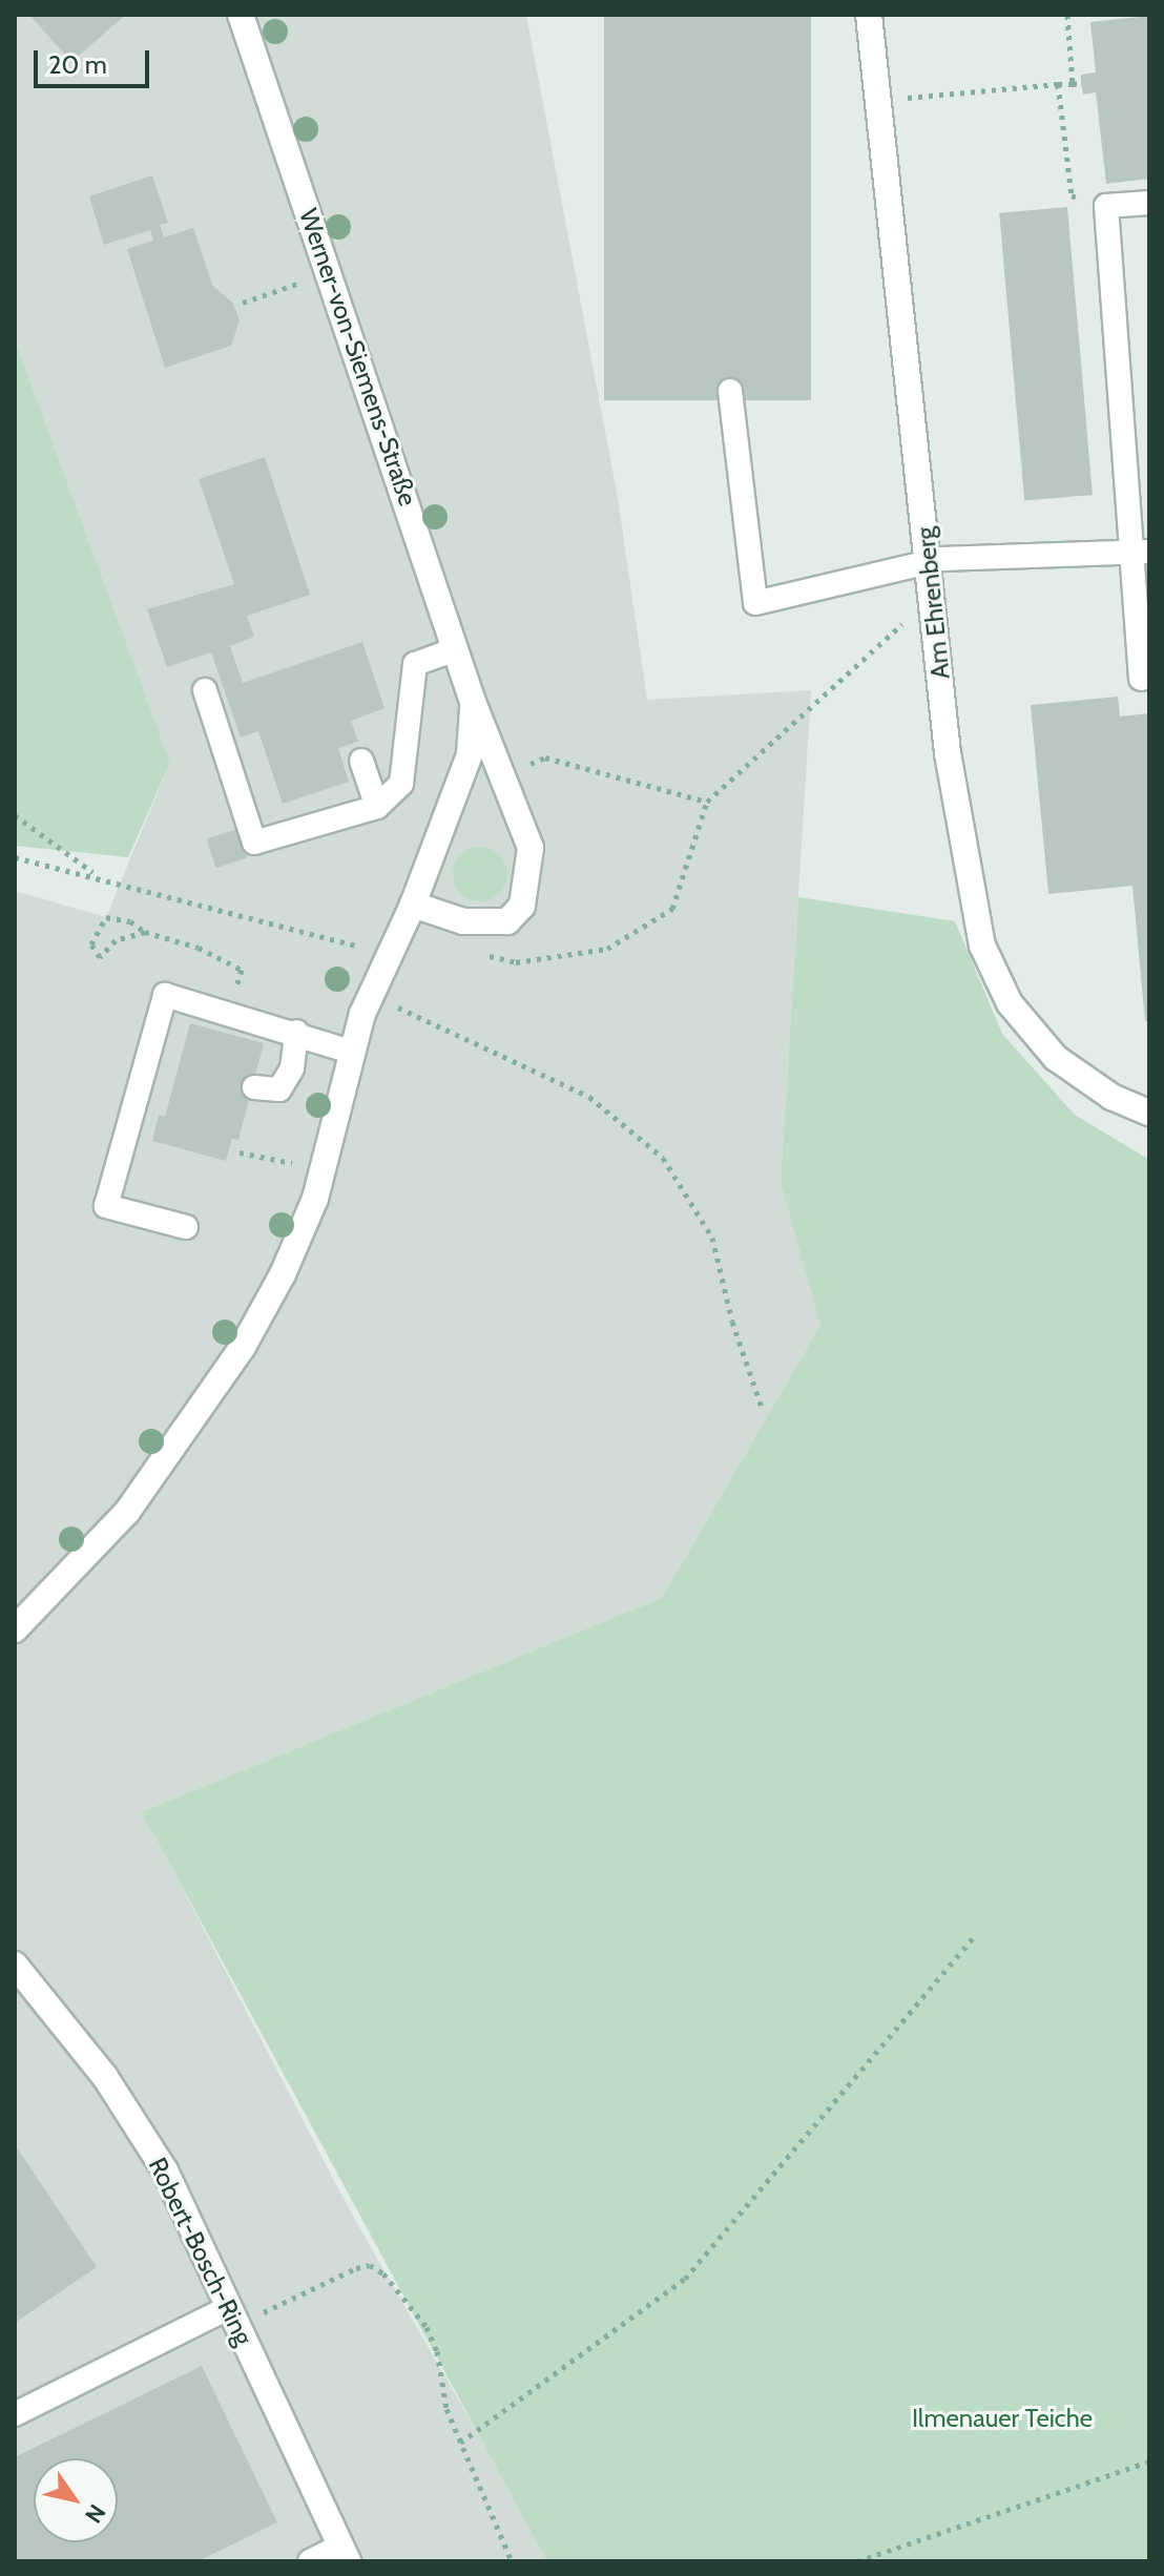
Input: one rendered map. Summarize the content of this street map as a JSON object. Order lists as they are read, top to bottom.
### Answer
{
  "streets": {
    "street": ["Werner-von-Siemens-Straße", "Am Ehrenberg", "Robert-Bosch-Ring"]
  },
  "parks": ["Ilmenauer Teiche"],
  "scale_bar": "20 m",
  "north": "bottom right"
}
